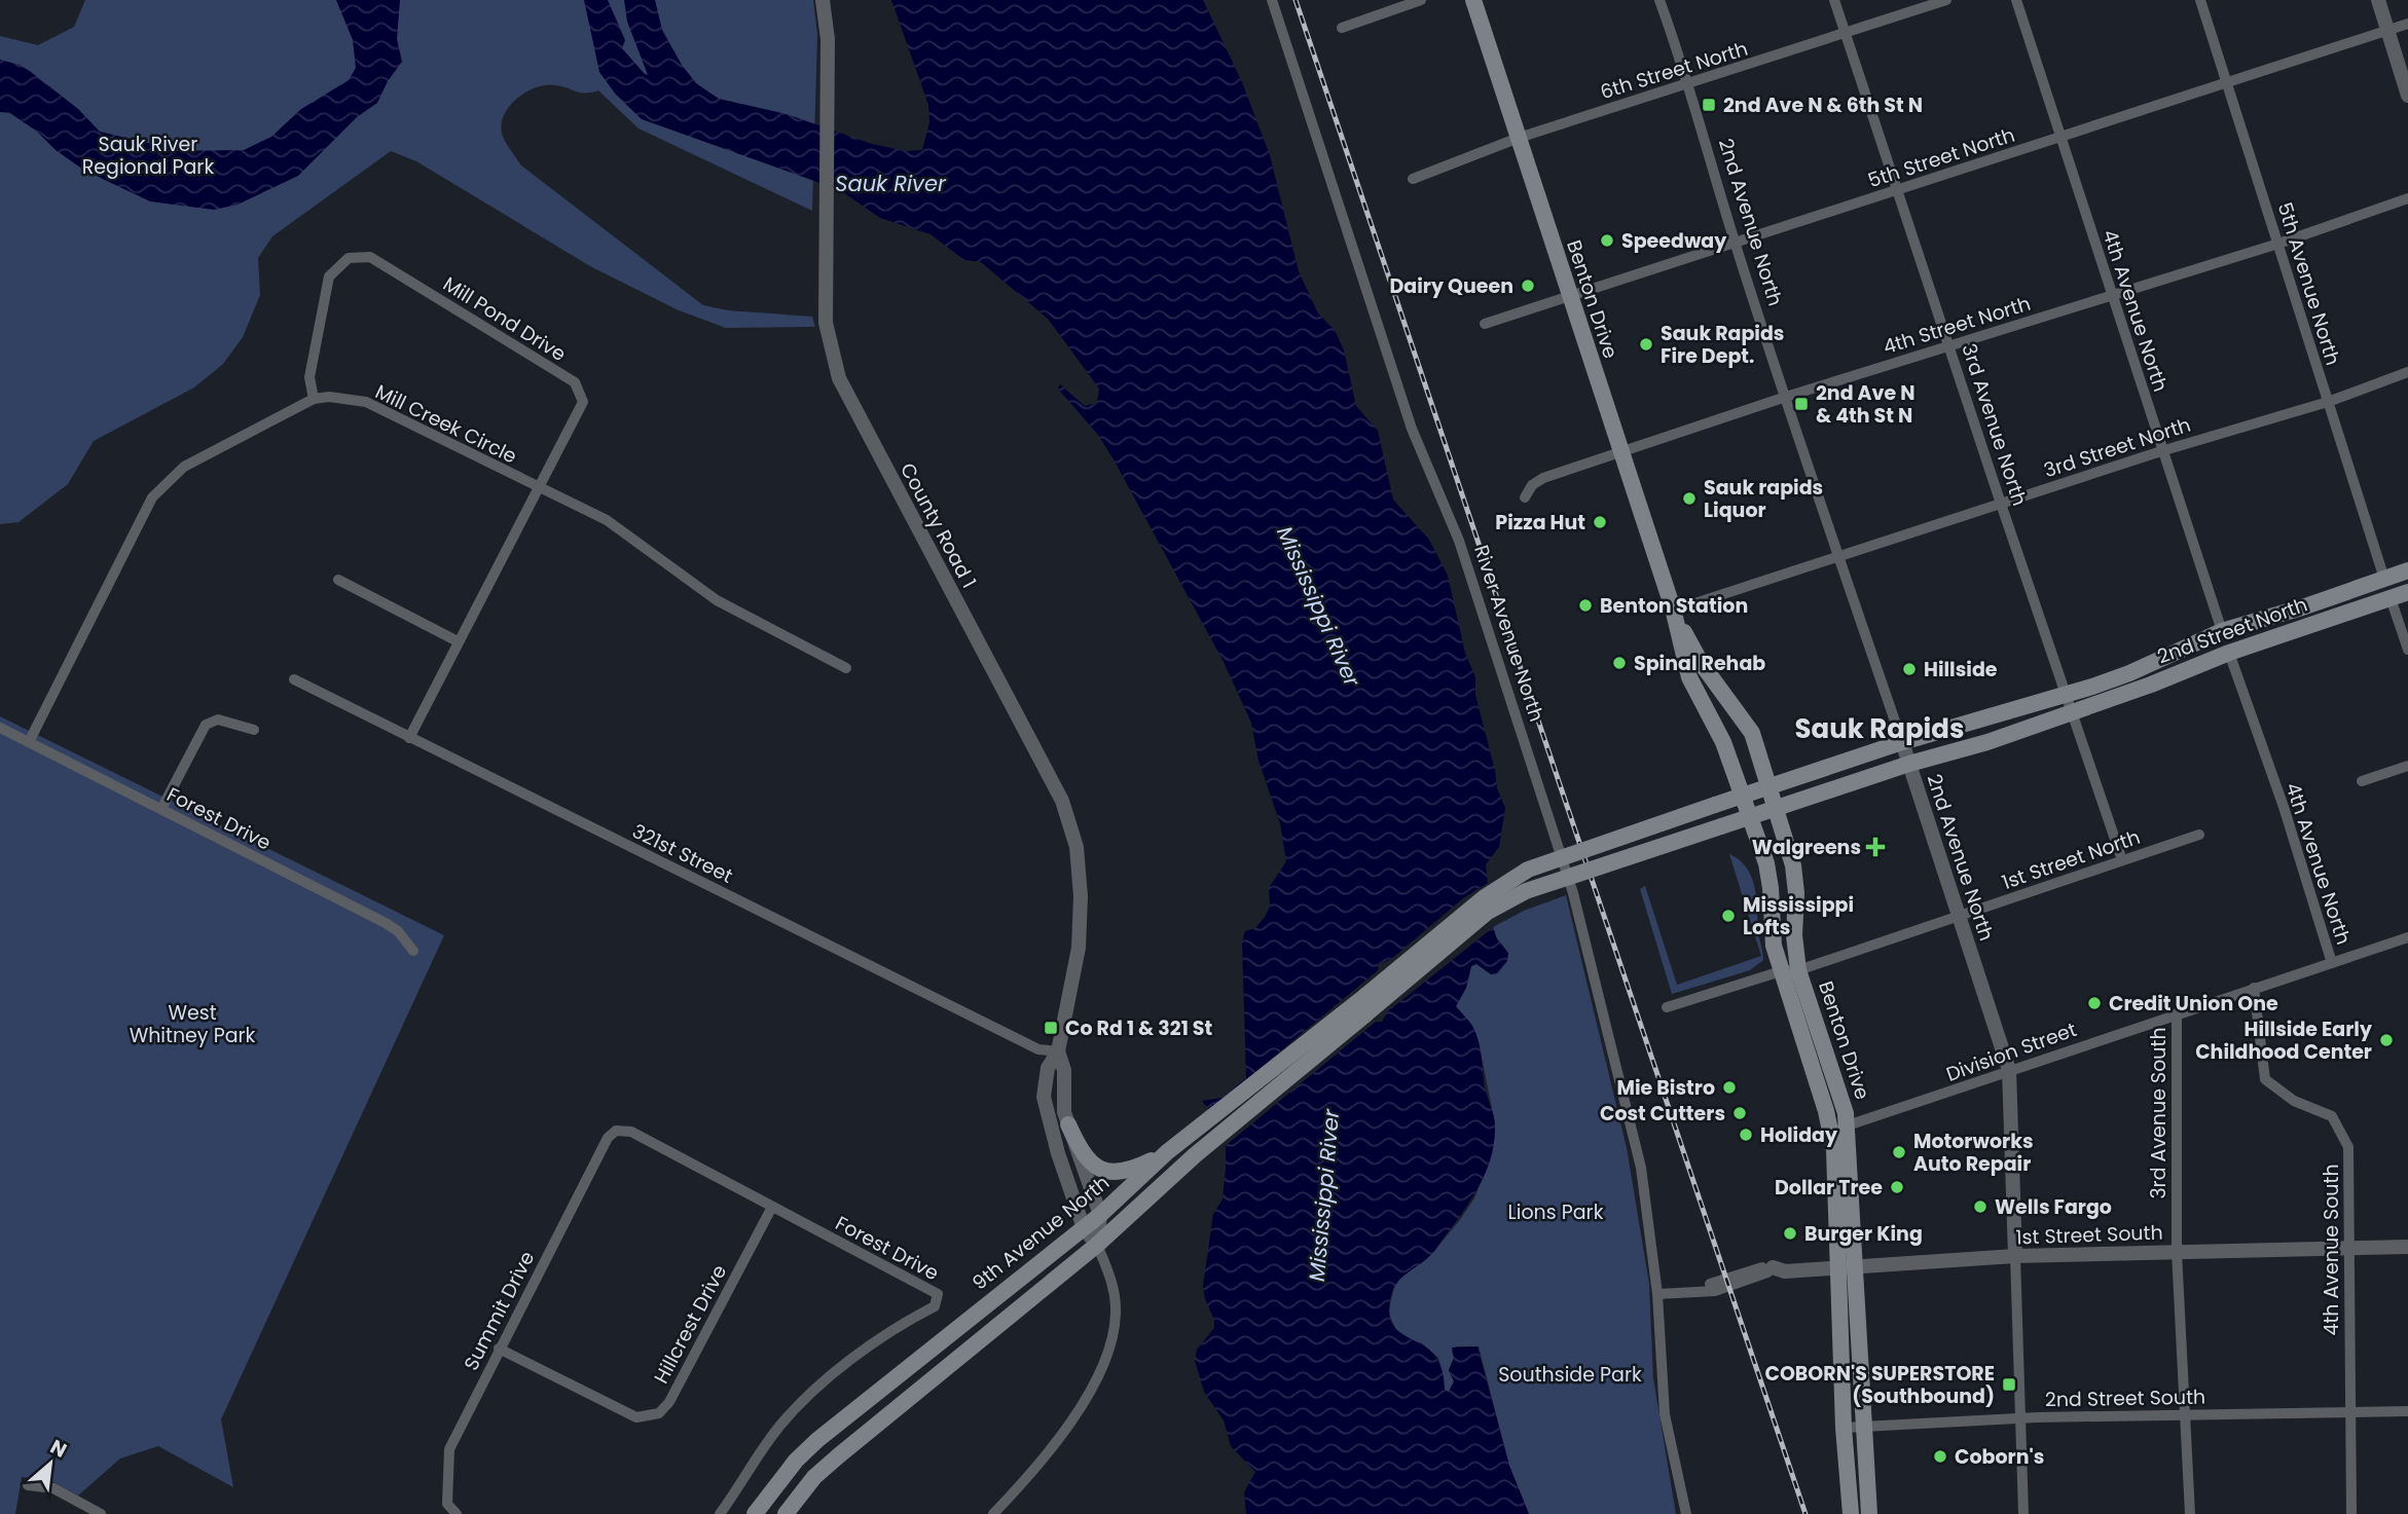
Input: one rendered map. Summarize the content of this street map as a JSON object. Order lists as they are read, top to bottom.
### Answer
{
  "streets": {
    "main road": ["Benton Drive", "2nd Street North", "9th Avenue North"],
    "street": [
      "6th Street North",
      "5th Street North",
      "2nd Avenue North",
      "5th Avenue North",
      "4th Avenue North",
      "Mill Pond Drive",
      "4th Street North",
      "Mill Creek Circle",
      "3rd Avenue North",
      "3rd Street North",
      "County Road 1",
      "River Avenue North",
      "Forest Drive",
      "321st Street",
      "1st Street North",
      "Division Street",
      "3rd Avenue South",
      "1st Street South",
      "4th Avenue South",
      "Summit Drive",
      "Hillcrest Drive",
      "2nd Street South"
    ]
  },
  "crossings": [
    ["6th Street North", "2nd Avenue North"],
    ["6th Street North", "Benton Drive"],
    ["6th Street North", "3rd Avenue North"],
    ["5th Street North", "2nd Avenue North"],
    ["5th Street North", "5th Avenue North"],
    ["5th Street North", "Benton Drive"],
    ["5th Street North", "4th Avenue North"],
    ["5th Street North", "3rd Avenue North"],
    ["2nd Avenue North", "4th Street North"],
    ["2nd Avenue North", "3rd Street North"],
    ["2nd Avenue North", "2nd Street North"],
    ["2nd Avenue North", "1st Street North"],
    ["2nd Avenue North", "Division Street"],
    ["2nd Avenue North", "1st Street South"],
    ["5th Avenue North", "4th Street North"],
    ["5th Avenue North", "3rd Street North"],
    ["Benton Drive", "4th Street North"],
    ["Benton Drive", "3rd Street North"],
    ["Benton Drive", "2nd Street North"],
    ["Benton Drive", "1st Street North"],
    ["Benton Drive", "Division Street"],
    ["Benton Drive", "9th Avenue North"],
    ["Benton Drive", "1st Street South"],
    ["Benton Drive", "2nd Street South"],
    ["4th Avenue North", "4th Street North"],
    ["4th Avenue North", "3rd Street North"],
    ["4th Avenue North", "2nd Street North"],
    ["4th Avenue North", "Division Street"],
    ["Mill Pond Drive", "Mill Creek Circle"],
    ["Mill Pond Drive", "321st Street"],
    ["4th Street North", "3rd Avenue North"],
    ["Mill Creek Circle", "Forest Drive"],
    ["3rd Avenue North", "3rd Street North"],
    ["3rd Avenue North", "2nd Street North"],
    ["3rd Avenue North", "1st Street North"],
    ["County Road 1", "321st Street"],
    ["County Road 1", "9th Avenue North"],
    ["2nd Street North", "9th Avenue North"],
    ["River Avenue North", "1st Street South"],
    ["Forest Drive", "Summit Drive"],
    ["Forest Drive", "Hillcrest Drive"],
    ["Division Street", "3rd Avenue South"],
    ["Division Street", "4th Avenue South"],
    ["3rd Avenue South", "1st Street South"],
    ["3rd Avenue South", "2nd Street South"],
    ["1st Street South", "4th Avenue South"],
    ["4th Avenue South", "2nd Street South"],
    ["Summit Drive", "Hillcrest Drive"]
  ],
  "districts": ["Sauk Rapids"],
  "water": ["Sauk River", "Mississippi River"],
  "parks": [
    "Sauk River Regional Park",
    "West Whitney Park",
    "Lions Park",
    "Southside Park"
  ],
  "places": {
    "transit": [
      "2nd Ave N & 6th St N",
      "2nd Ave N & 4th St N",
      "Co Rd 1 & 321 St",
      "COBORN'S SUPERSTORE (Southbound)"
    ],
    "other": [
      "Speedway",
      "Dairy Queen",
      "Sauk Rapids Fire Dept.",
      "Sauk rapids Liquor",
      "Pizza Hut",
      "Benton Station",
      "Spinal Rehab",
      "Hillside",
      "Mississippi Lofts",
      "Credit Union One",
      "Hillside Early Childhood Center",
      "Mie Bistro",
      "Cost Cutters",
      "Holiday",
      "Motorworks Auto Repair",
      "Dollar Tree",
      "Wells Fargo",
      "Burger King",
      "Coborn's"
    ],
    "health": ["Walgreens"]
  },
  "north": "top right"
}
